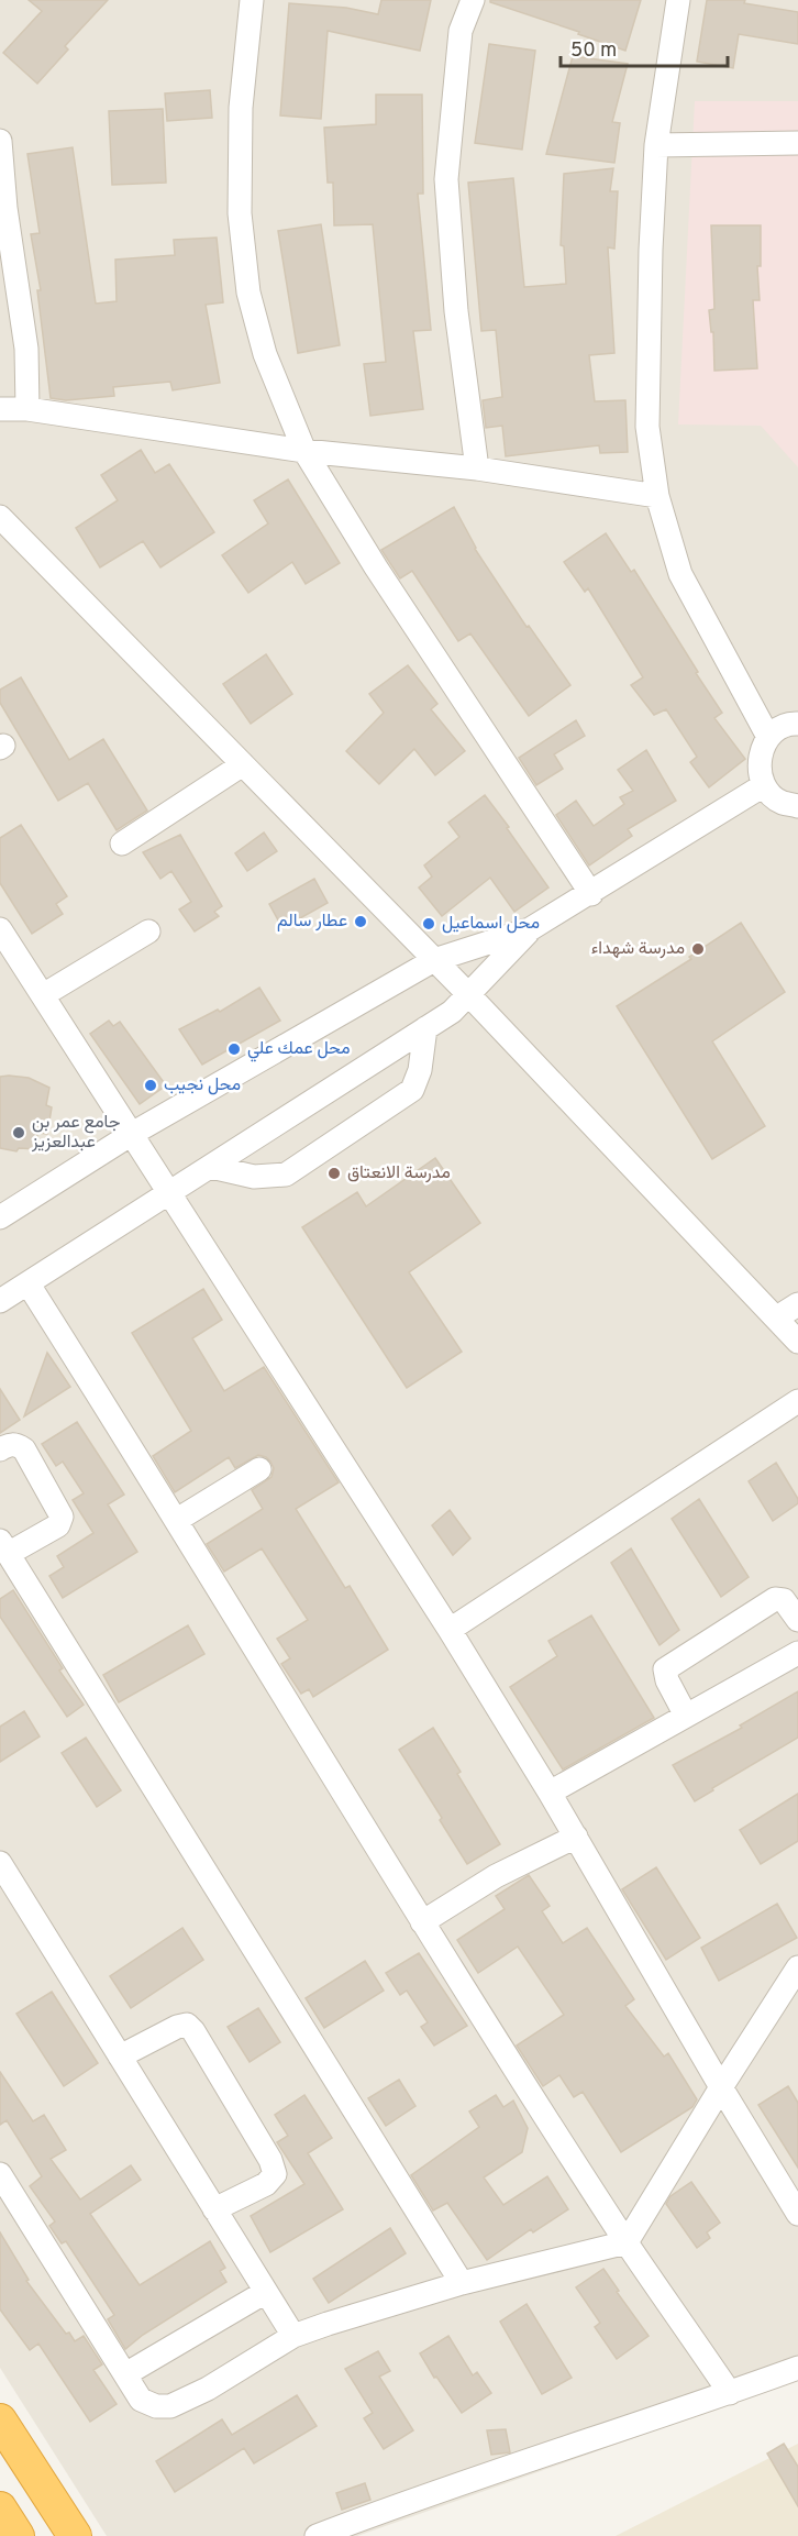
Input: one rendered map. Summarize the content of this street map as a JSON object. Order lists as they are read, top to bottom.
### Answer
{
  "places": [
    "عطار سالم",
    "محل اسماعيل",
    "مدرسة شهداء",
    "محل عمك علي",
    "محل نجيب",
    "جامع عمر بن عبدالعزيز",
    "مدرسة الانعتاق"
  ],
  "scale_bar": "50 m"
}
